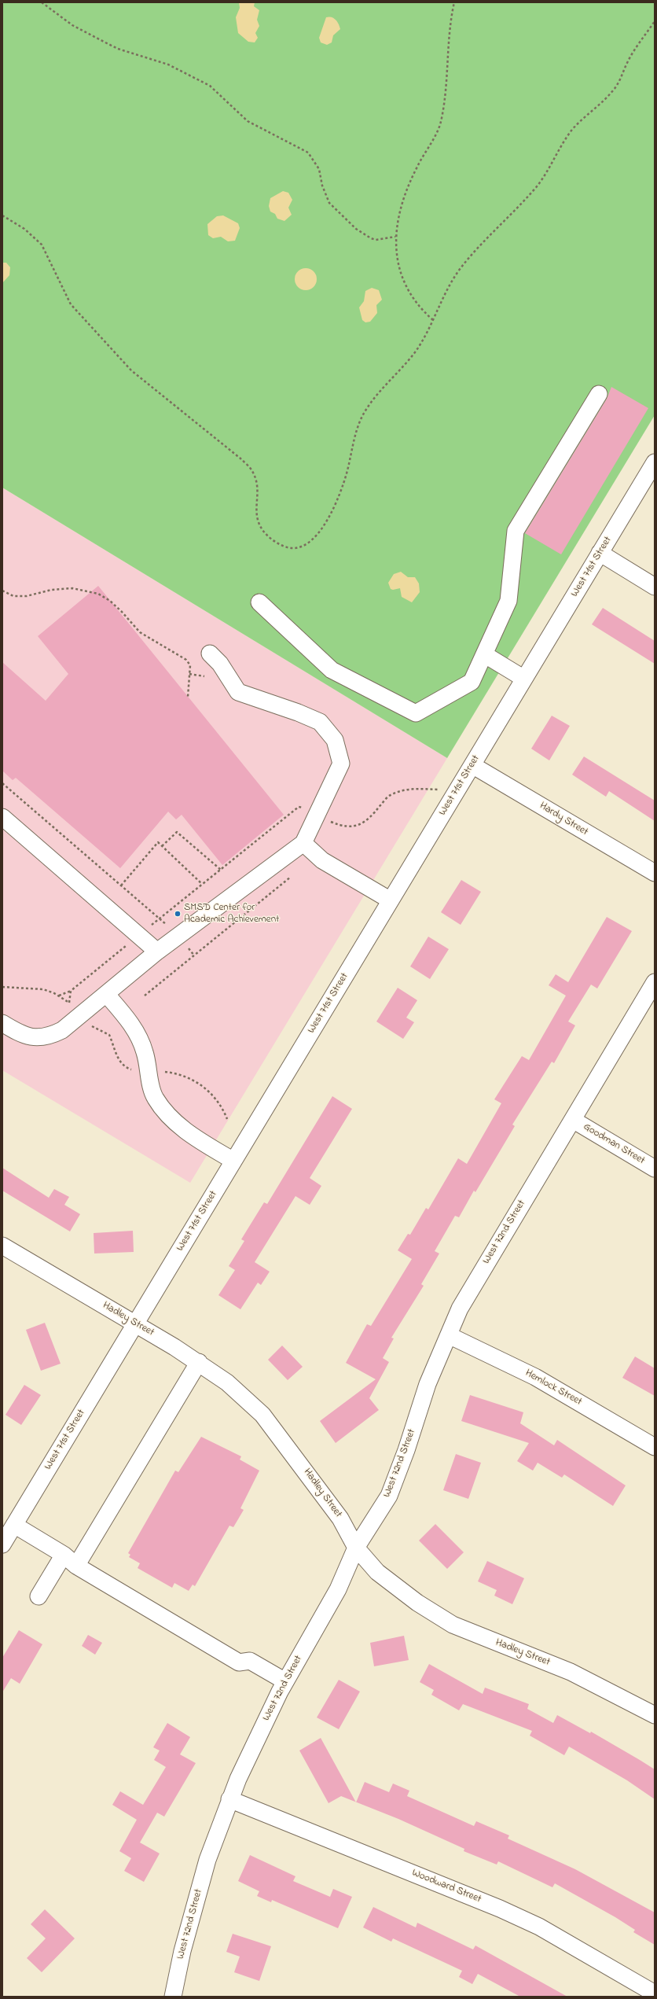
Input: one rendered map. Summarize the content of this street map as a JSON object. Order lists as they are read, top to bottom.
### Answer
{
  "streets": {
    "street": [
      "West 71st Street",
      "Hardy Street",
      "Goodman Street",
      "West 72nd Street",
      "Hadley Street",
      "Hemlock Street",
      "Woodward Street"
    ]
  },
  "crossings": [
    ["West 71st Street", "Hardy Street"],
    ["West 71st Street", "Hadley Street"],
    ["Goodman Street", "West 72nd Street"],
    ["West 72nd Street", "Hadley Street"],
    ["West 72nd Street", "Hemlock Street"],
    ["West 72nd Street", "Woodward Street"]
  ],
  "places": ["SMSD Center for Academic Achievement"]
}
